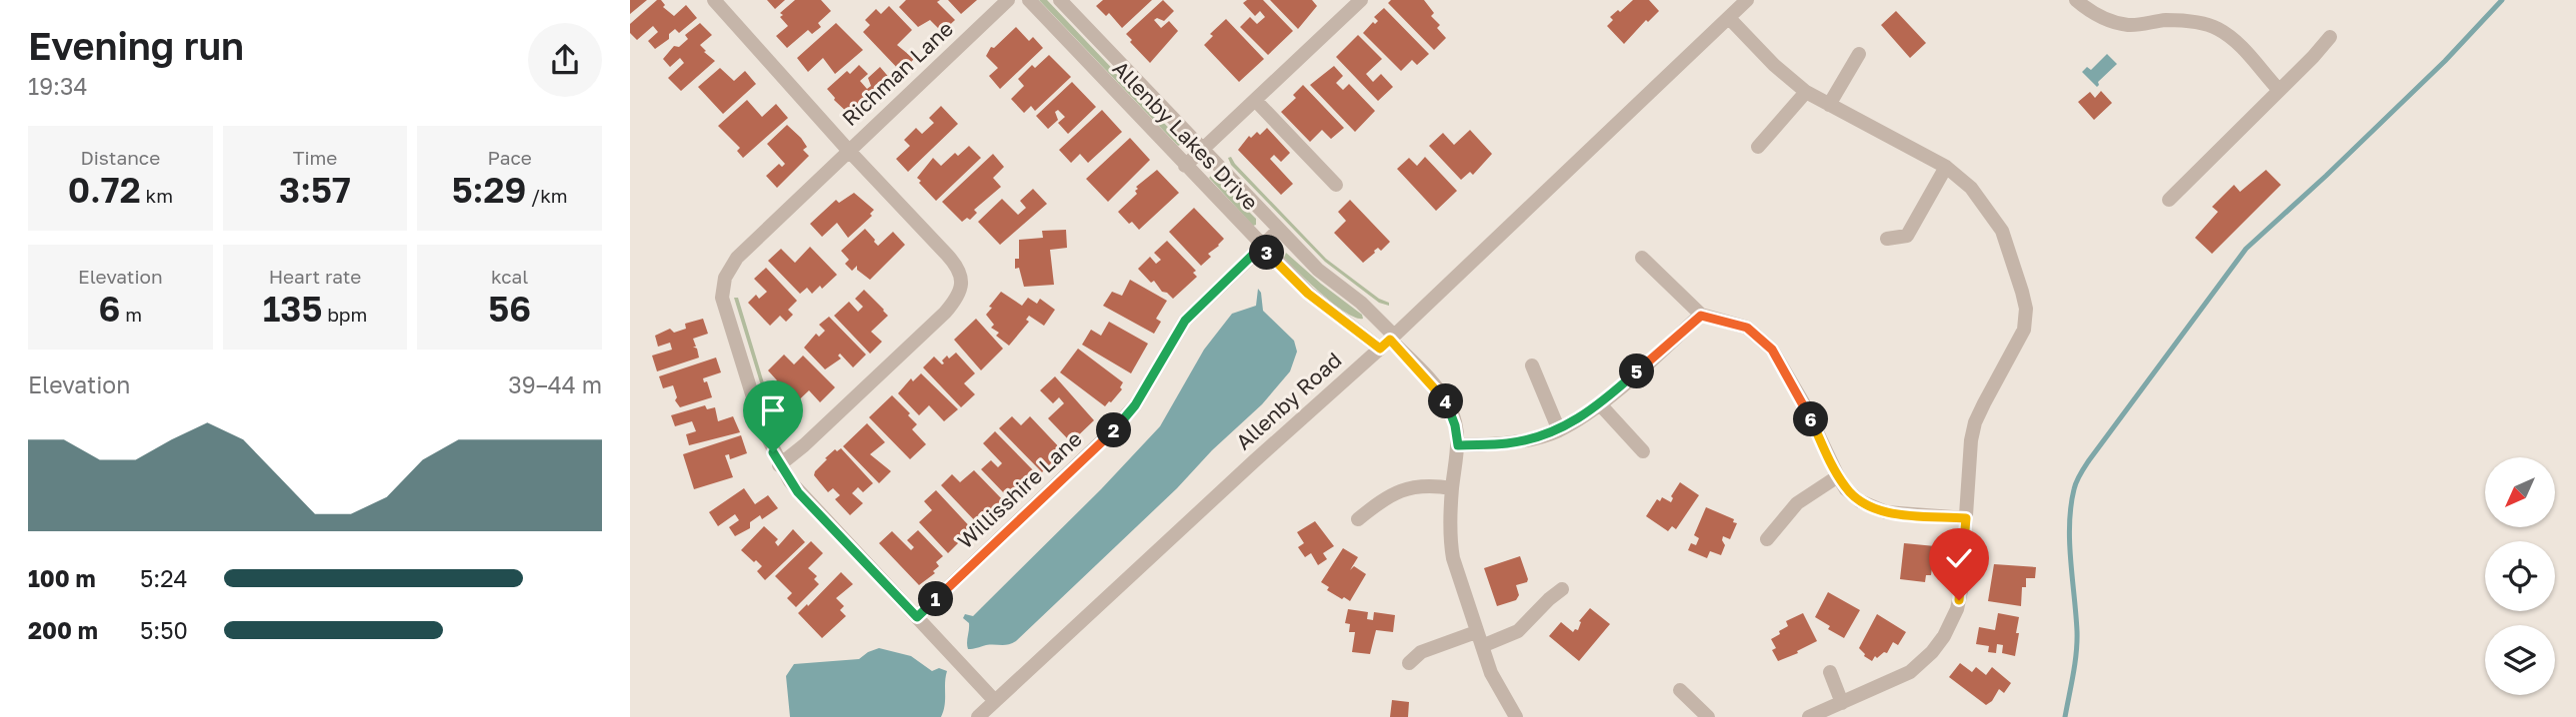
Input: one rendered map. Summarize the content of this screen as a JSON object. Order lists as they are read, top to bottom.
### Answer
{
  "streets": {
    "street": [
      "Richman Lane",
      "Allenby Lakes Drive",
      "Allenby Road",
      "Willisshire Lane"
    ]
  },
  "crossings": [
    ["Richman Lane", "Allenby Road"],
    ["Richman Lane", "Willisshire Lane"],
    ["Allenby Lakes Drive", "Allenby Road"],
    ["Allenby Lakes Drive", "Willisshire Lane"]
  ],
  "north": "bottom left",
  "page": {
    "heading": ["Evening run", "19:34"],
    "stats": [
      ["Distance", "0.72 km"],
      ["Time", "3:57"],
      ["Pace", "5:29 /km"],
      ["Elevation", "6 m"],
      ["Heart rate", "135 bpm"],
      ["kcal", "56"]
    ],
    "pins": [
      "3",
      "5",
      "4",
      "6",
      "2",
      "1"
    ],
    "chart": ["Elevation", "39–44 m"],
    "list": [
      {
        "name": "100 m",
        "note": "5:24"
      },
      {
        "name": "200 m",
        "note": "5:50"
      }
    ]
  }
}
